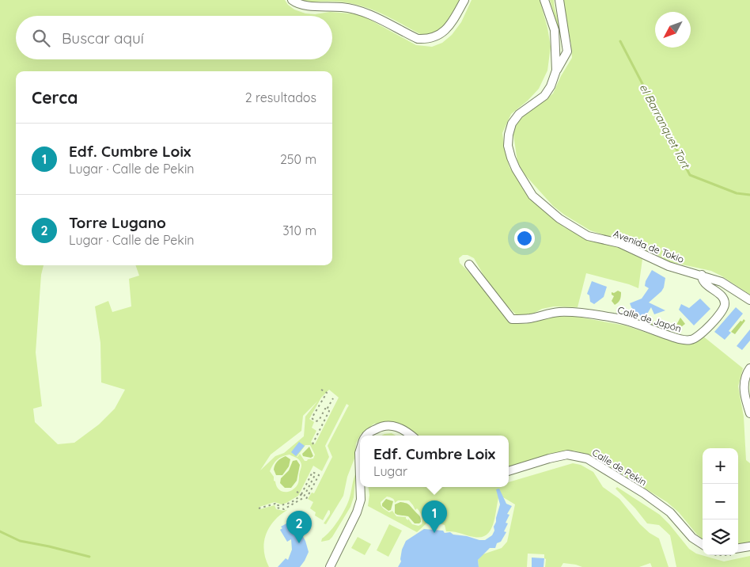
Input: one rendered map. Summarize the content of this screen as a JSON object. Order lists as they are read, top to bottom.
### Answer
{
  "streets": {
    "street": ["Avenida de Tokio", "Calle de Japón", "Calle de Pekin"]
  },
  "crossings": [
    ["Avenida de Tokio", "Calle de Japón"]
  ],
  "water": ["el Barranquet Tort"],
  "north": "bottom left",
  "page": {
    "search": "Buscar aquí",
    "heading": ["Cerca", "2 resultados"],
    "list": [
      {
        "mark": "1",
        "name": "Edf. Cumbre Loix",
        "note": "Lugar · Calle de Pekin",
        "value": "250 m"
      },
      {
        "mark": "2",
        "name": "Torre Lugano",
        "note": "Lugar · Calle de Pekin",
        "value": "310 m"
      }
    ],
    "popup": ["Edf. Cumbre Loix", "Lugar"],
    "map_buttons": ["+", "−"],
    "pins": ["1", "2"]
  }
}
